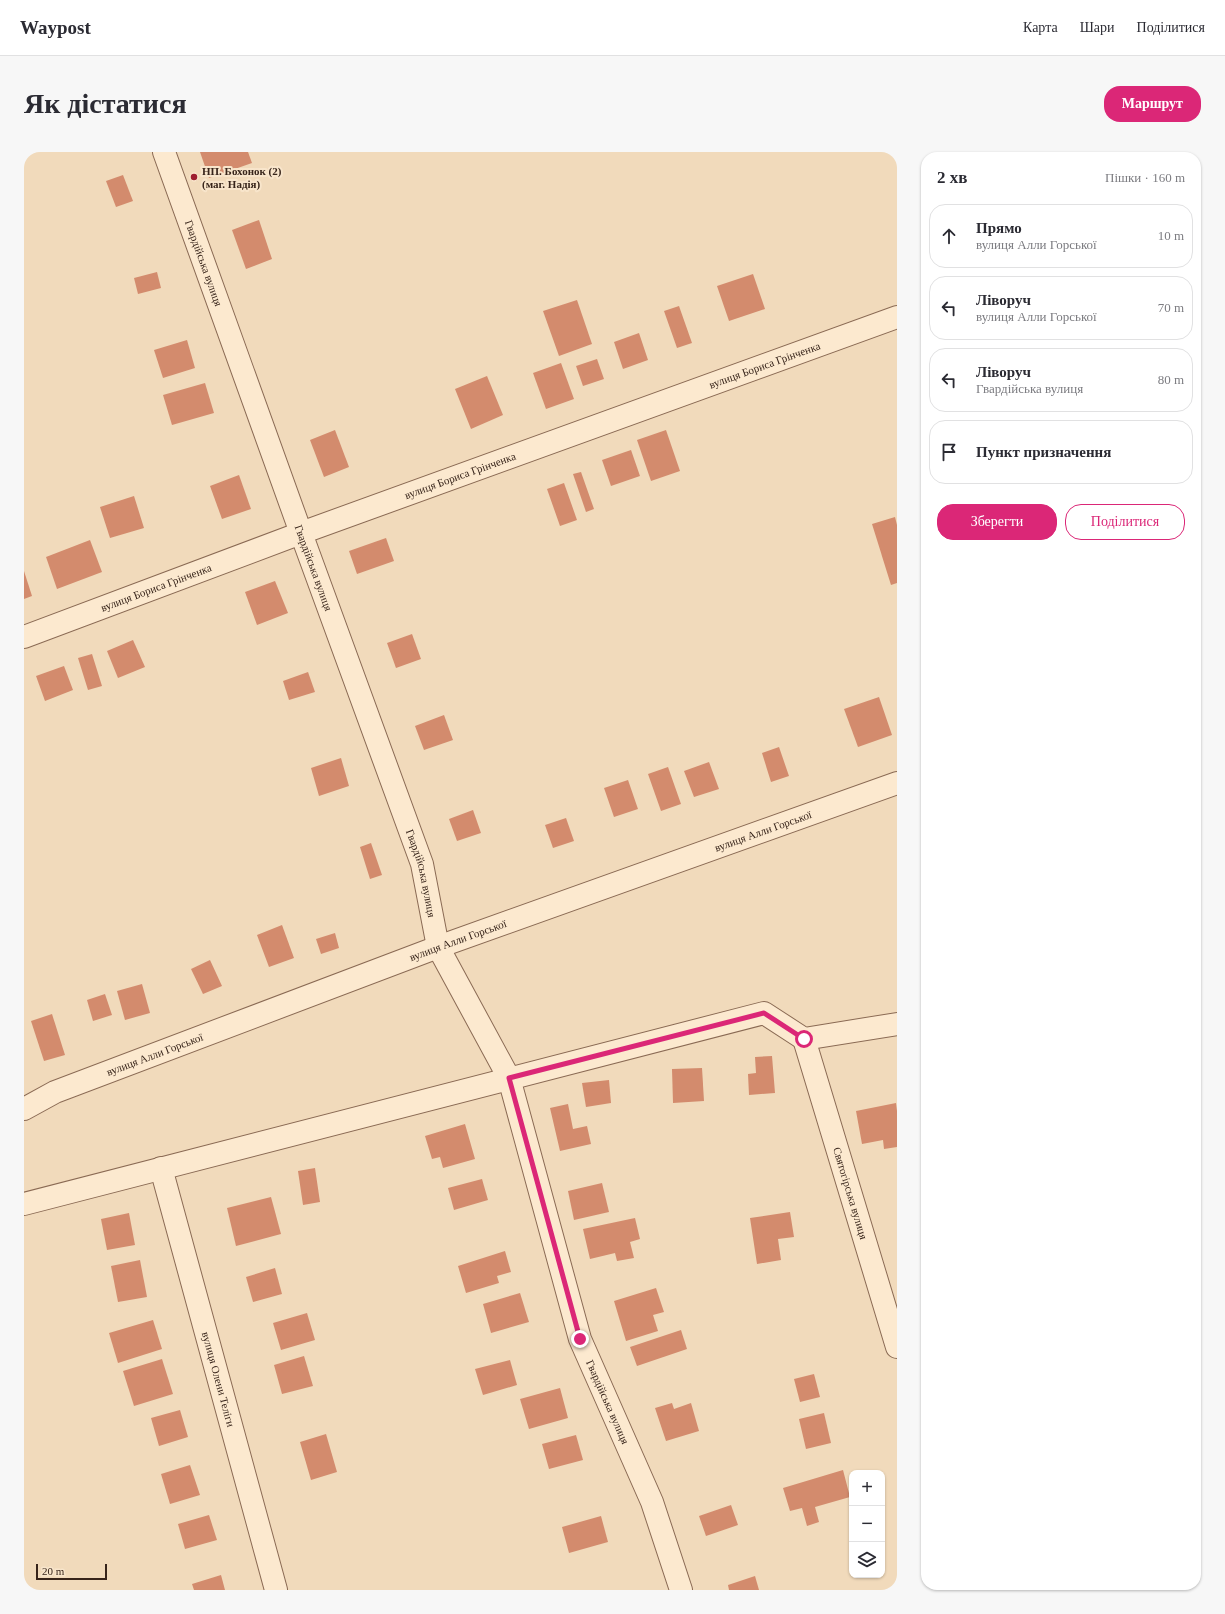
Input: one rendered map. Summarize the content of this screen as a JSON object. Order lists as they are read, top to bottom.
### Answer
{
  "streets": {
    "street": [
      "Гвардійська вулиця",
      "вулиця Бориса Грінченка",
      "вулиця Алли Горської",
      "Святогірська вулиця",
      "вулиця Олени Теліги"
    ]
  },
  "crossings": [
    ["Гвардійська вулиця", "вулиця Бориса Грінченка"],
    ["Гвардійська вулиця", "вулиця Алли Горської"]
  ],
  "places": ["НП. Бохонок (2) (маг. Надія)"],
  "scale_bar": "20 m",
  "page": {
    "header": "Waypost",
    "nav": ["Карта", "Шари", "Поділитися"],
    "buttons": [
      "Маршрут",
      ["Зберегти", "Поділитися"]
    ],
    "title": "Як дістатися",
    "heading": ["2 хв", "Пішки · 160 m"],
    "list": [
      ["Прямо", "вулиця Алли Горської", "10 m"],
      ["Ліворуч", "вулиця Алли Горської", "70 m"],
      ["Ліворуч", "Гвардійська вулиця", "80 m"],
      "Пункт призначення"
    ],
    "map_buttons": ["+", "−"],
    "scale": "20 m"
  }
}
